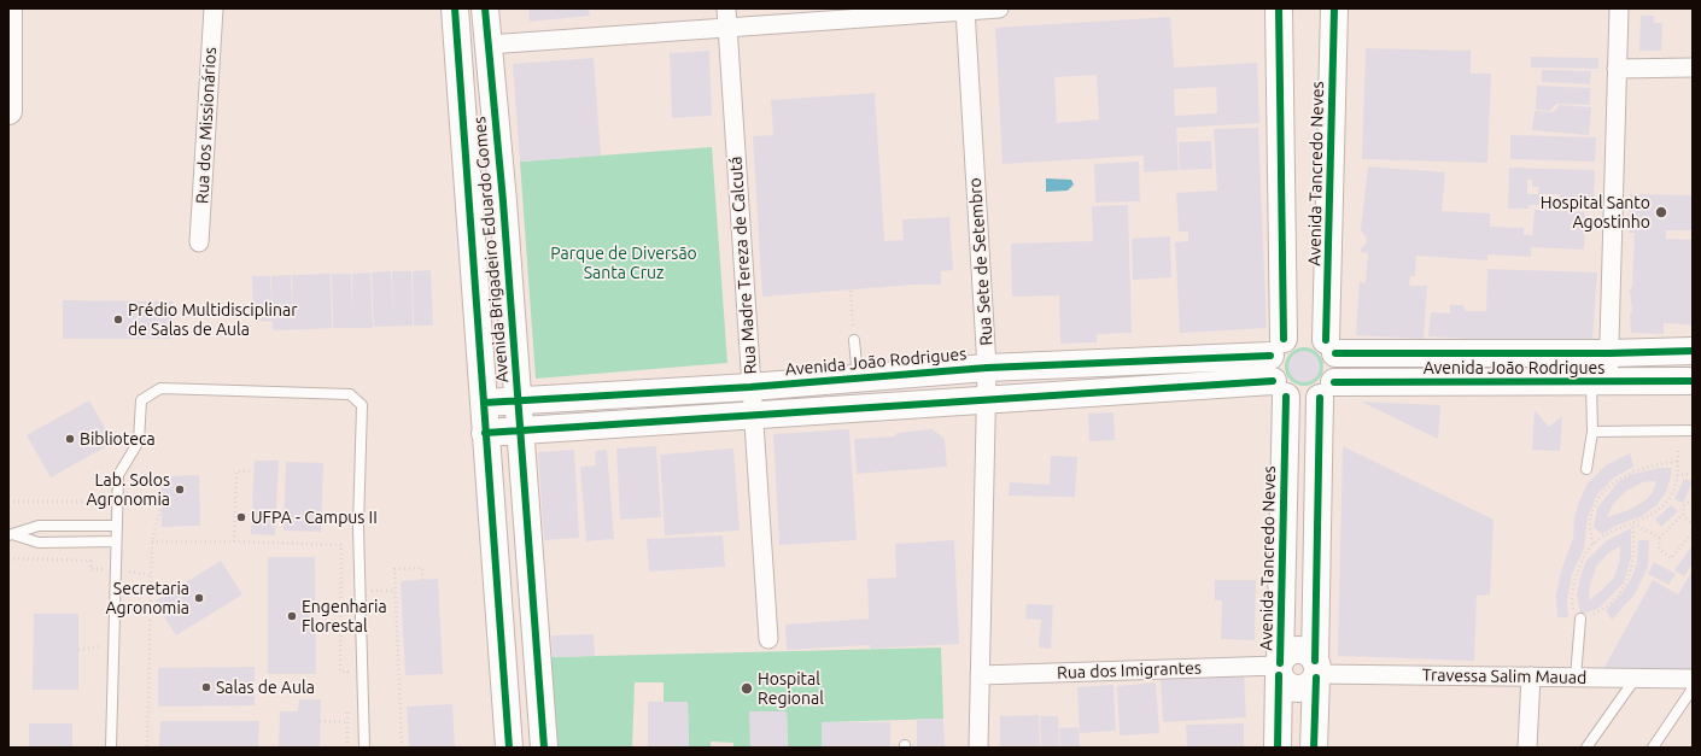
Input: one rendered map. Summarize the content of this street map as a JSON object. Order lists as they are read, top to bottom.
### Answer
{
  "streets": {
    "street": [
      "Rua dos Missionários",
      "Avenida Tancredo Neves",
      "Avenida Brigadeiro Eduardo Gomes",
      "Rua Sete de Setembro",
      "Rua Madre Tereza de Calcutá",
      "Avenida João Rodrigues",
      "Rua dos Imigrantes",
      "Travessa Salim Mauad"
    ]
  },
  "crossings": [
    ["Avenida Tancredo Neves", "Avenida João Rodrigues"],
    ["Avenida Tancredo Neves", "Rua dos Imigrantes"],
    ["Avenida Brigadeiro Eduardo Gomes", "Avenida João Rodrigues"],
    ["Rua Sete de Setembro", "Avenida João Rodrigues"],
    ["Rua Sete de Setembro", "Rua dos Imigrantes"],
    ["Rua Madre Tereza de Calcutá", "Avenida João Rodrigues"]
  ],
  "parks": ["Parque de Diversão Santa Cruz"],
  "places": [
    "Hospital Santo Agostinho",
    "Prédio Multidisciplinar de Salas de Aula",
    "Biblioteca",
    "Lab. Solos Agronomia",
    "UFPA - Campus II",
    "Secretaria Agronomia",
    "Engenharia Florestal",
    "Salas de Aula",
    "Hospital Regional"
  ]
}
